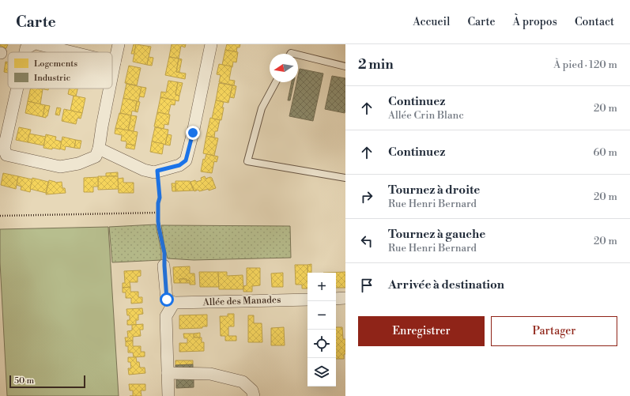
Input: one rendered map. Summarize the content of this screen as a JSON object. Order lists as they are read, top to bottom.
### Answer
{
  "streets": {
    "street": ["Allée des Manades"]
  },
  "legend": ["Logements", "Industrie"],
  "scale_bar": "50 m",
  "north": "left",
  "page": {
    "header": "Carte",
    "nav": [
      "Accueil",
      "Carte",
      "À propos",
      "Contact"
    ],
    "heading": ["2 min", "À pied · 120 m"],
    "list": [
      ["Continuez", "Allée Crin Blanc", "20 m"],
      ["Continuez", "60 m"],
      ["Tournez à droite", "Rue Henri Bernard", "20 m"],
      ["Tournez à gauche", "Rue Henri Bernard", "20 m"],
      "Arrivée à destination"
    ],
    "map_buttons": ["+", "−"],
    "buttons": ["Enregistrer", "Partager"],
    "scale": "50 m"
  }
}
